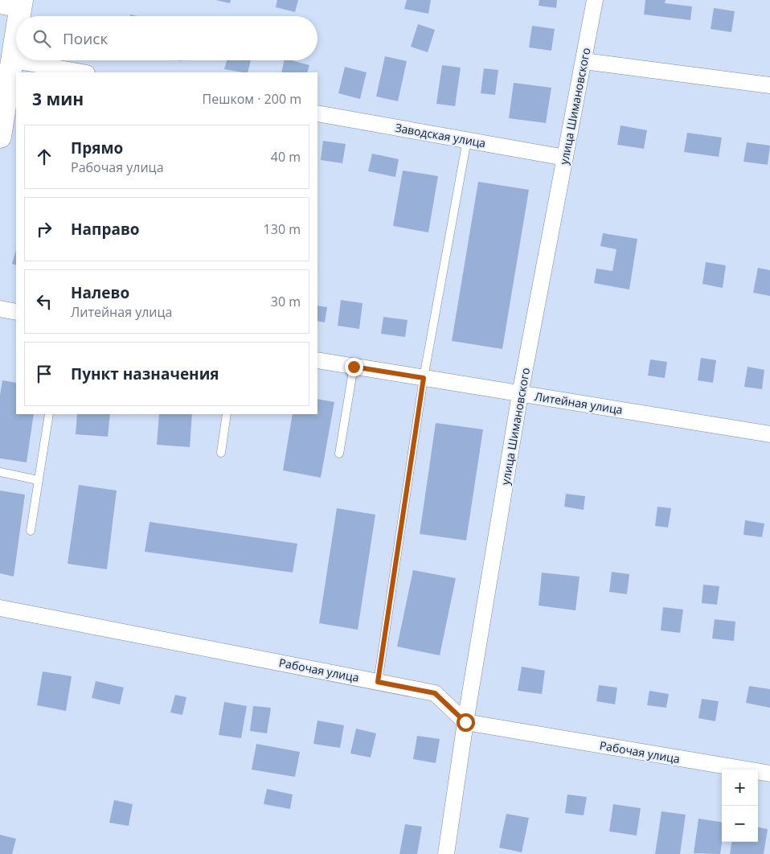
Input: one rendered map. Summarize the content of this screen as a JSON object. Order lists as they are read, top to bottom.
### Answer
{
  "streets": {
    "street": [
      "улица Шимановского",
      "Заводская улица",
      "Литейная улица",
      "Рабочая улица"
    ]
  },
  "crossings": [
    ["улица Шимановского", "Заводская улица"],
    ["улица Шимановского", "Литейная улица"],
    ["улица Шимановского", "Рабочая улица"]
  ],
  "page": {
    "search": "Поиск",
    "heading": ["3 мин", "Пешком · 200 m"],
    "list": [
      ["Прямо", "Рабочая улица", "40 m"],
      ["Направо", "130 m"],
      ["Налево", "Литейная улица", "30 m"],
      "Пункт назначения"
    ],
    "map_buttons": ["+", "−"]
  }
}
